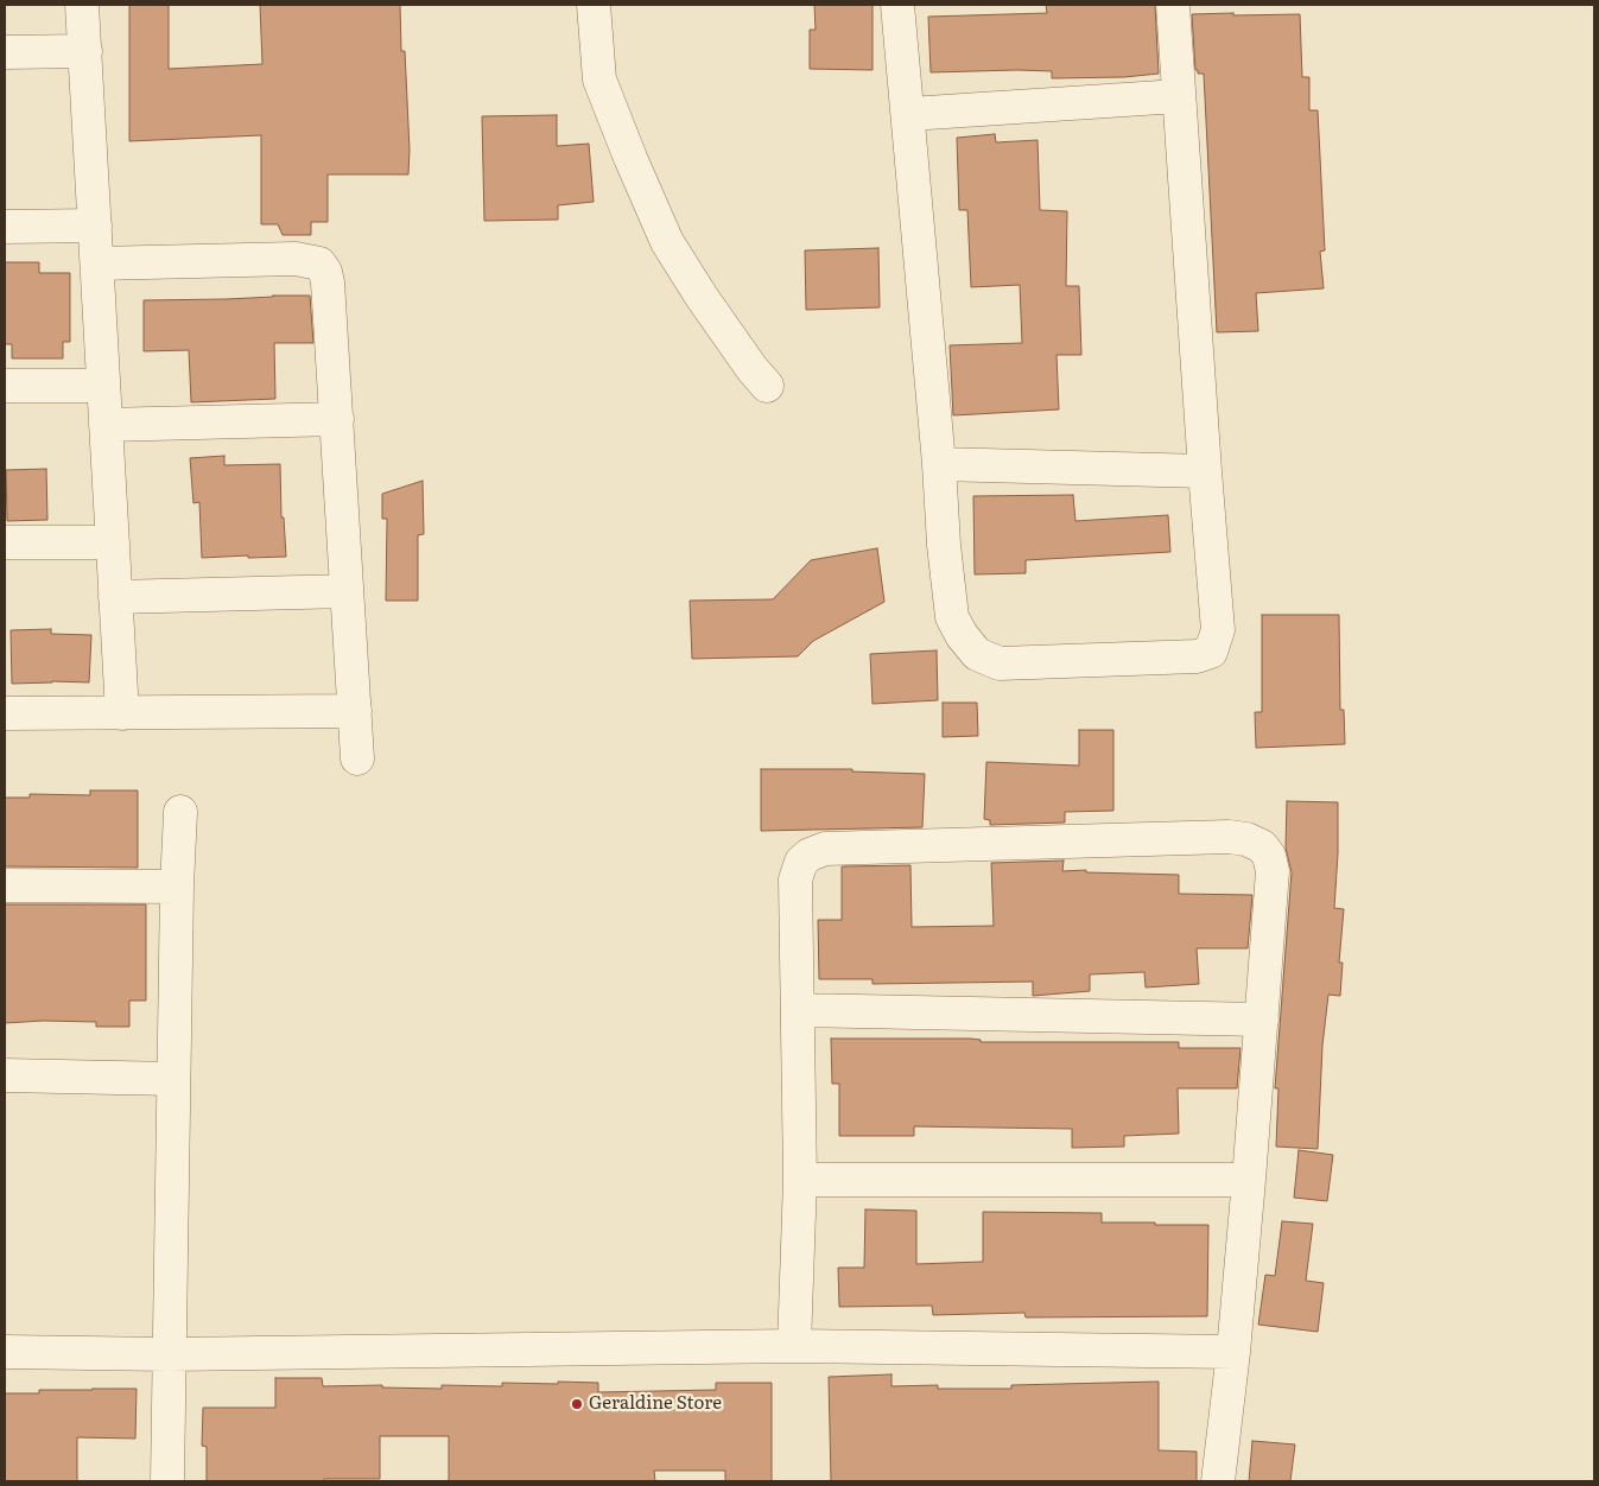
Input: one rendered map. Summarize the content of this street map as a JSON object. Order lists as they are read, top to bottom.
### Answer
{
  "places": ["Geraldine Store"]
}
